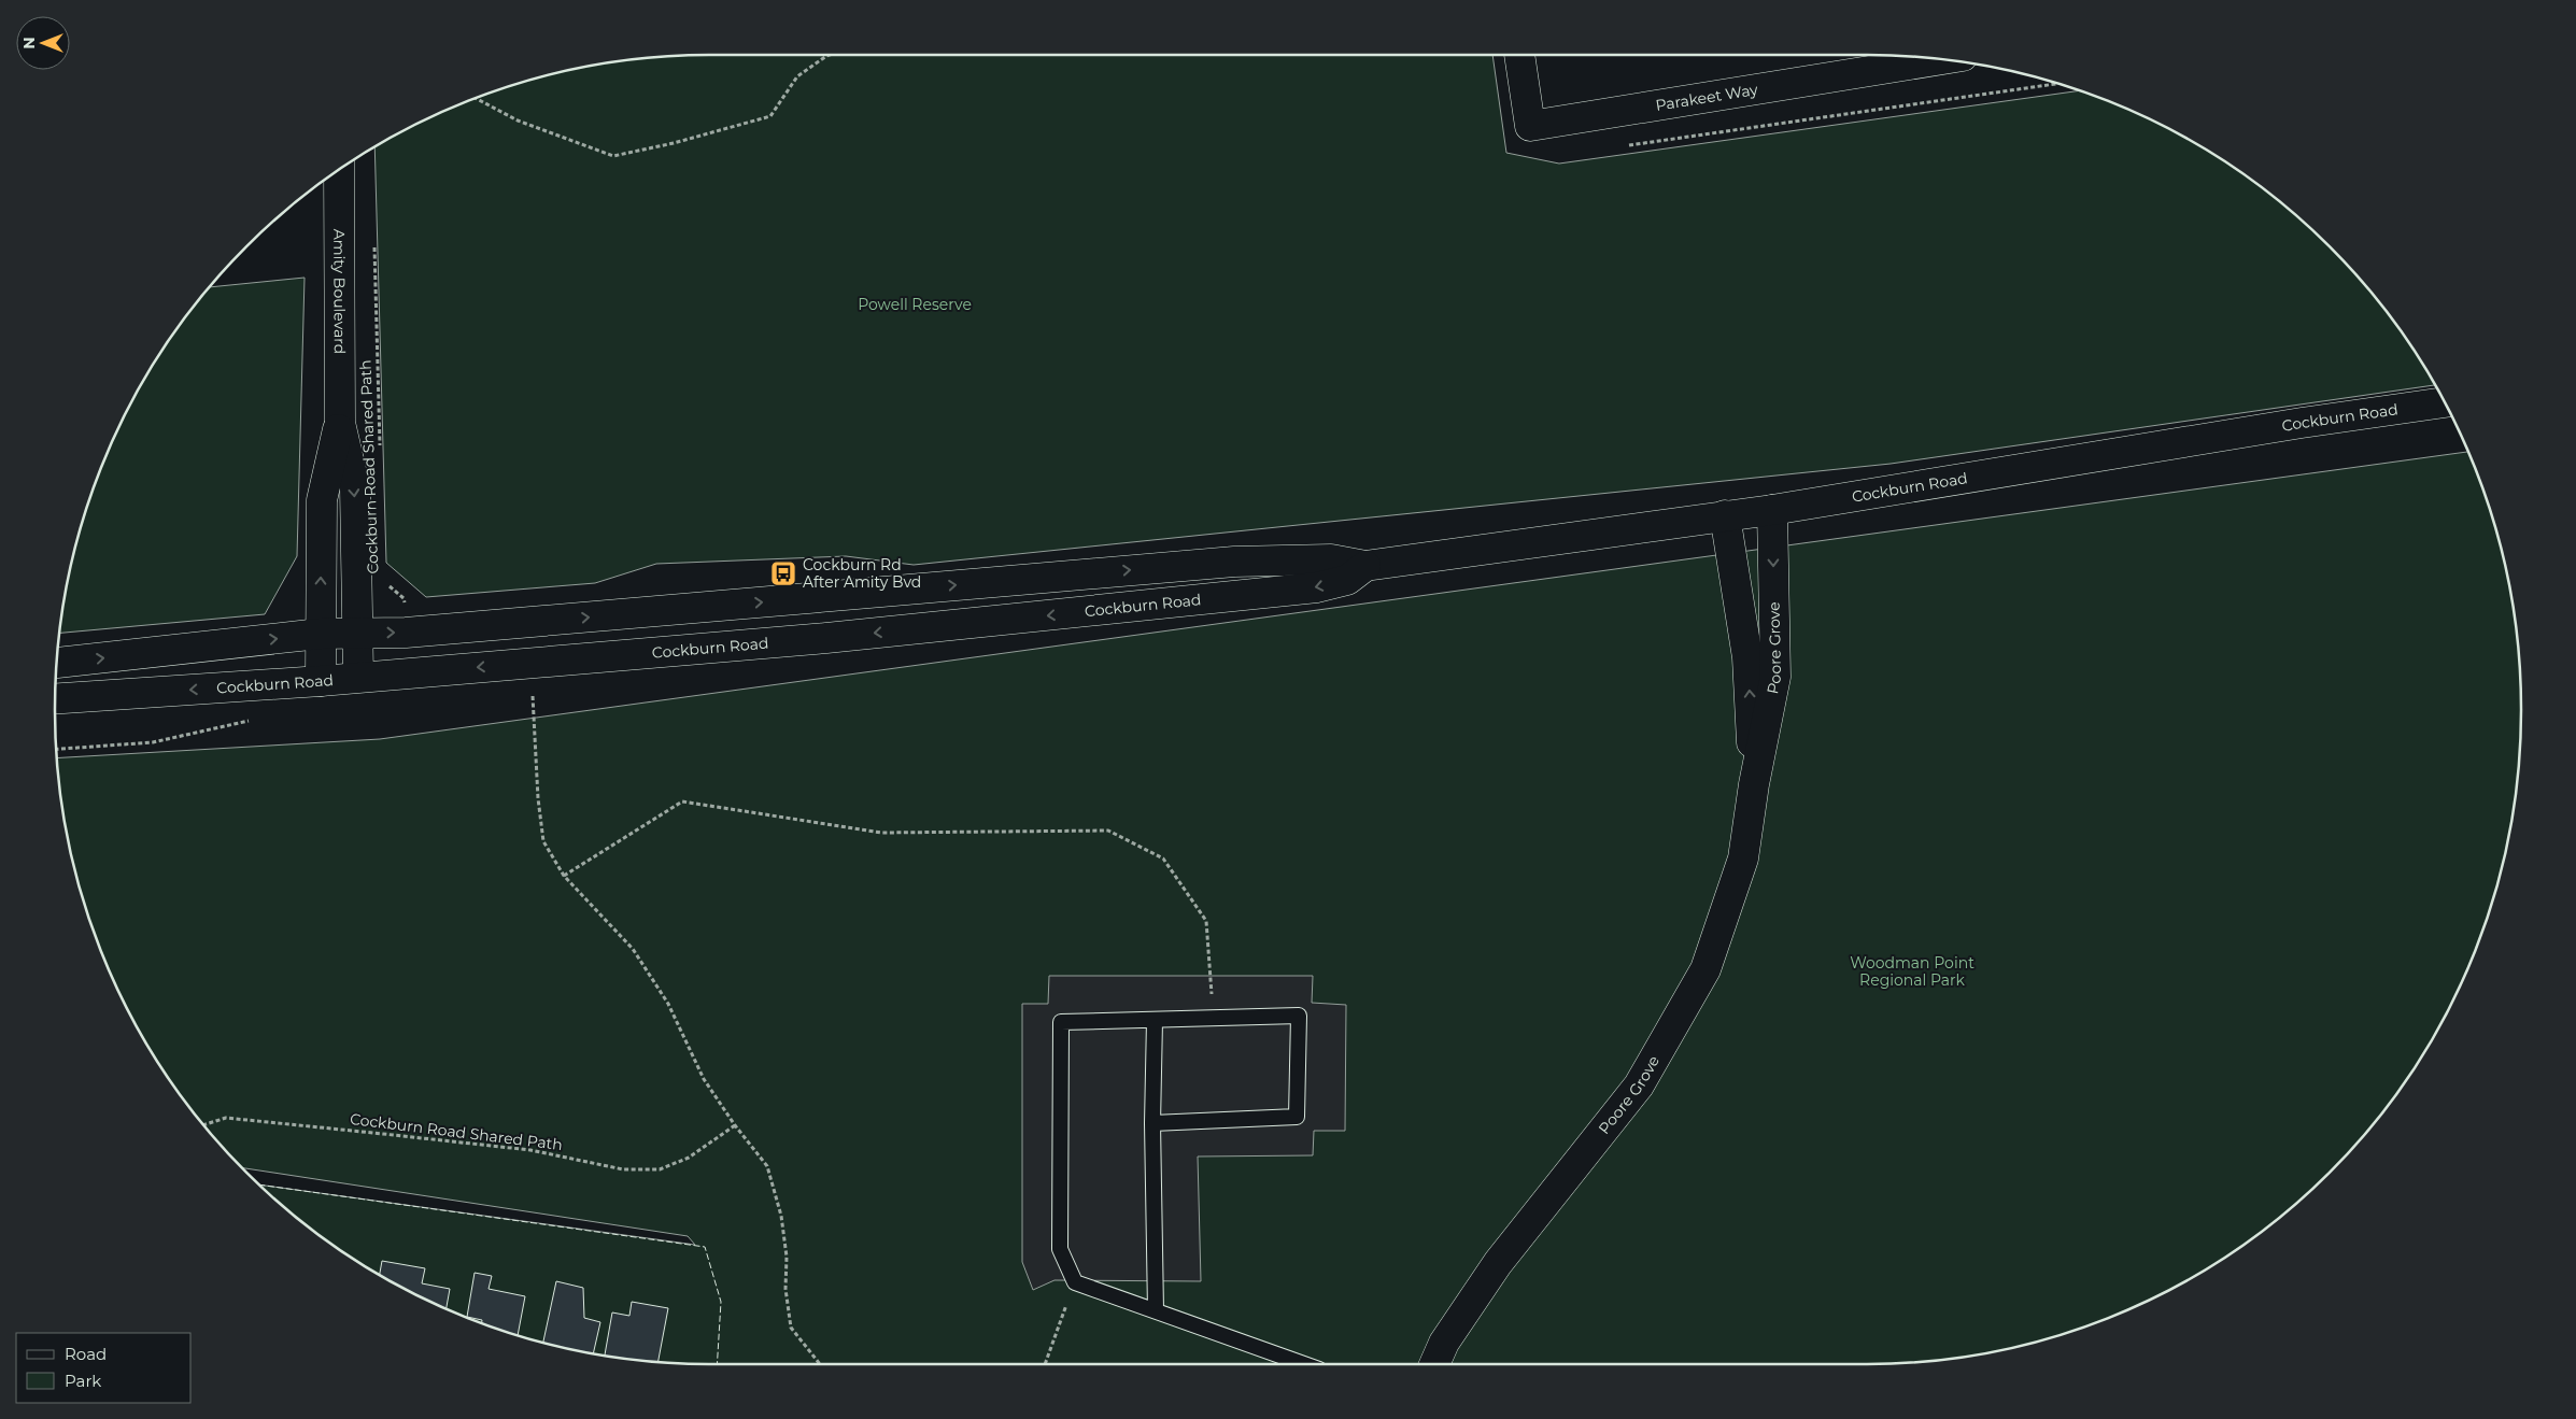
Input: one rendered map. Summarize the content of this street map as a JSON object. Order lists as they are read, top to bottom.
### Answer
{
  "streets": {
    "main road": [
      "Parakeet Way",
      "Amity Boulevard",
      "Cockburn Road",
      "Poore Grove"
    ],
    "path": ["Cockburn Road Shared Path"]
  },
  "crossings": [
    ["Amity Boulevard", "Cockburn Road"],
    ["Cockburn Road", "Cockburn Road Shared Path"],
    ["Cockburn Road", "Poore Grove"]
  ],
  "parks": ["Powell Reserve", "Woodman Point Regional Park"],
  "places": {
    "bus stop": ["Cockburn Rd After Amity Bvd"]
  },
  "legend": ["Road", "Park"],
  "north": "left"
}
